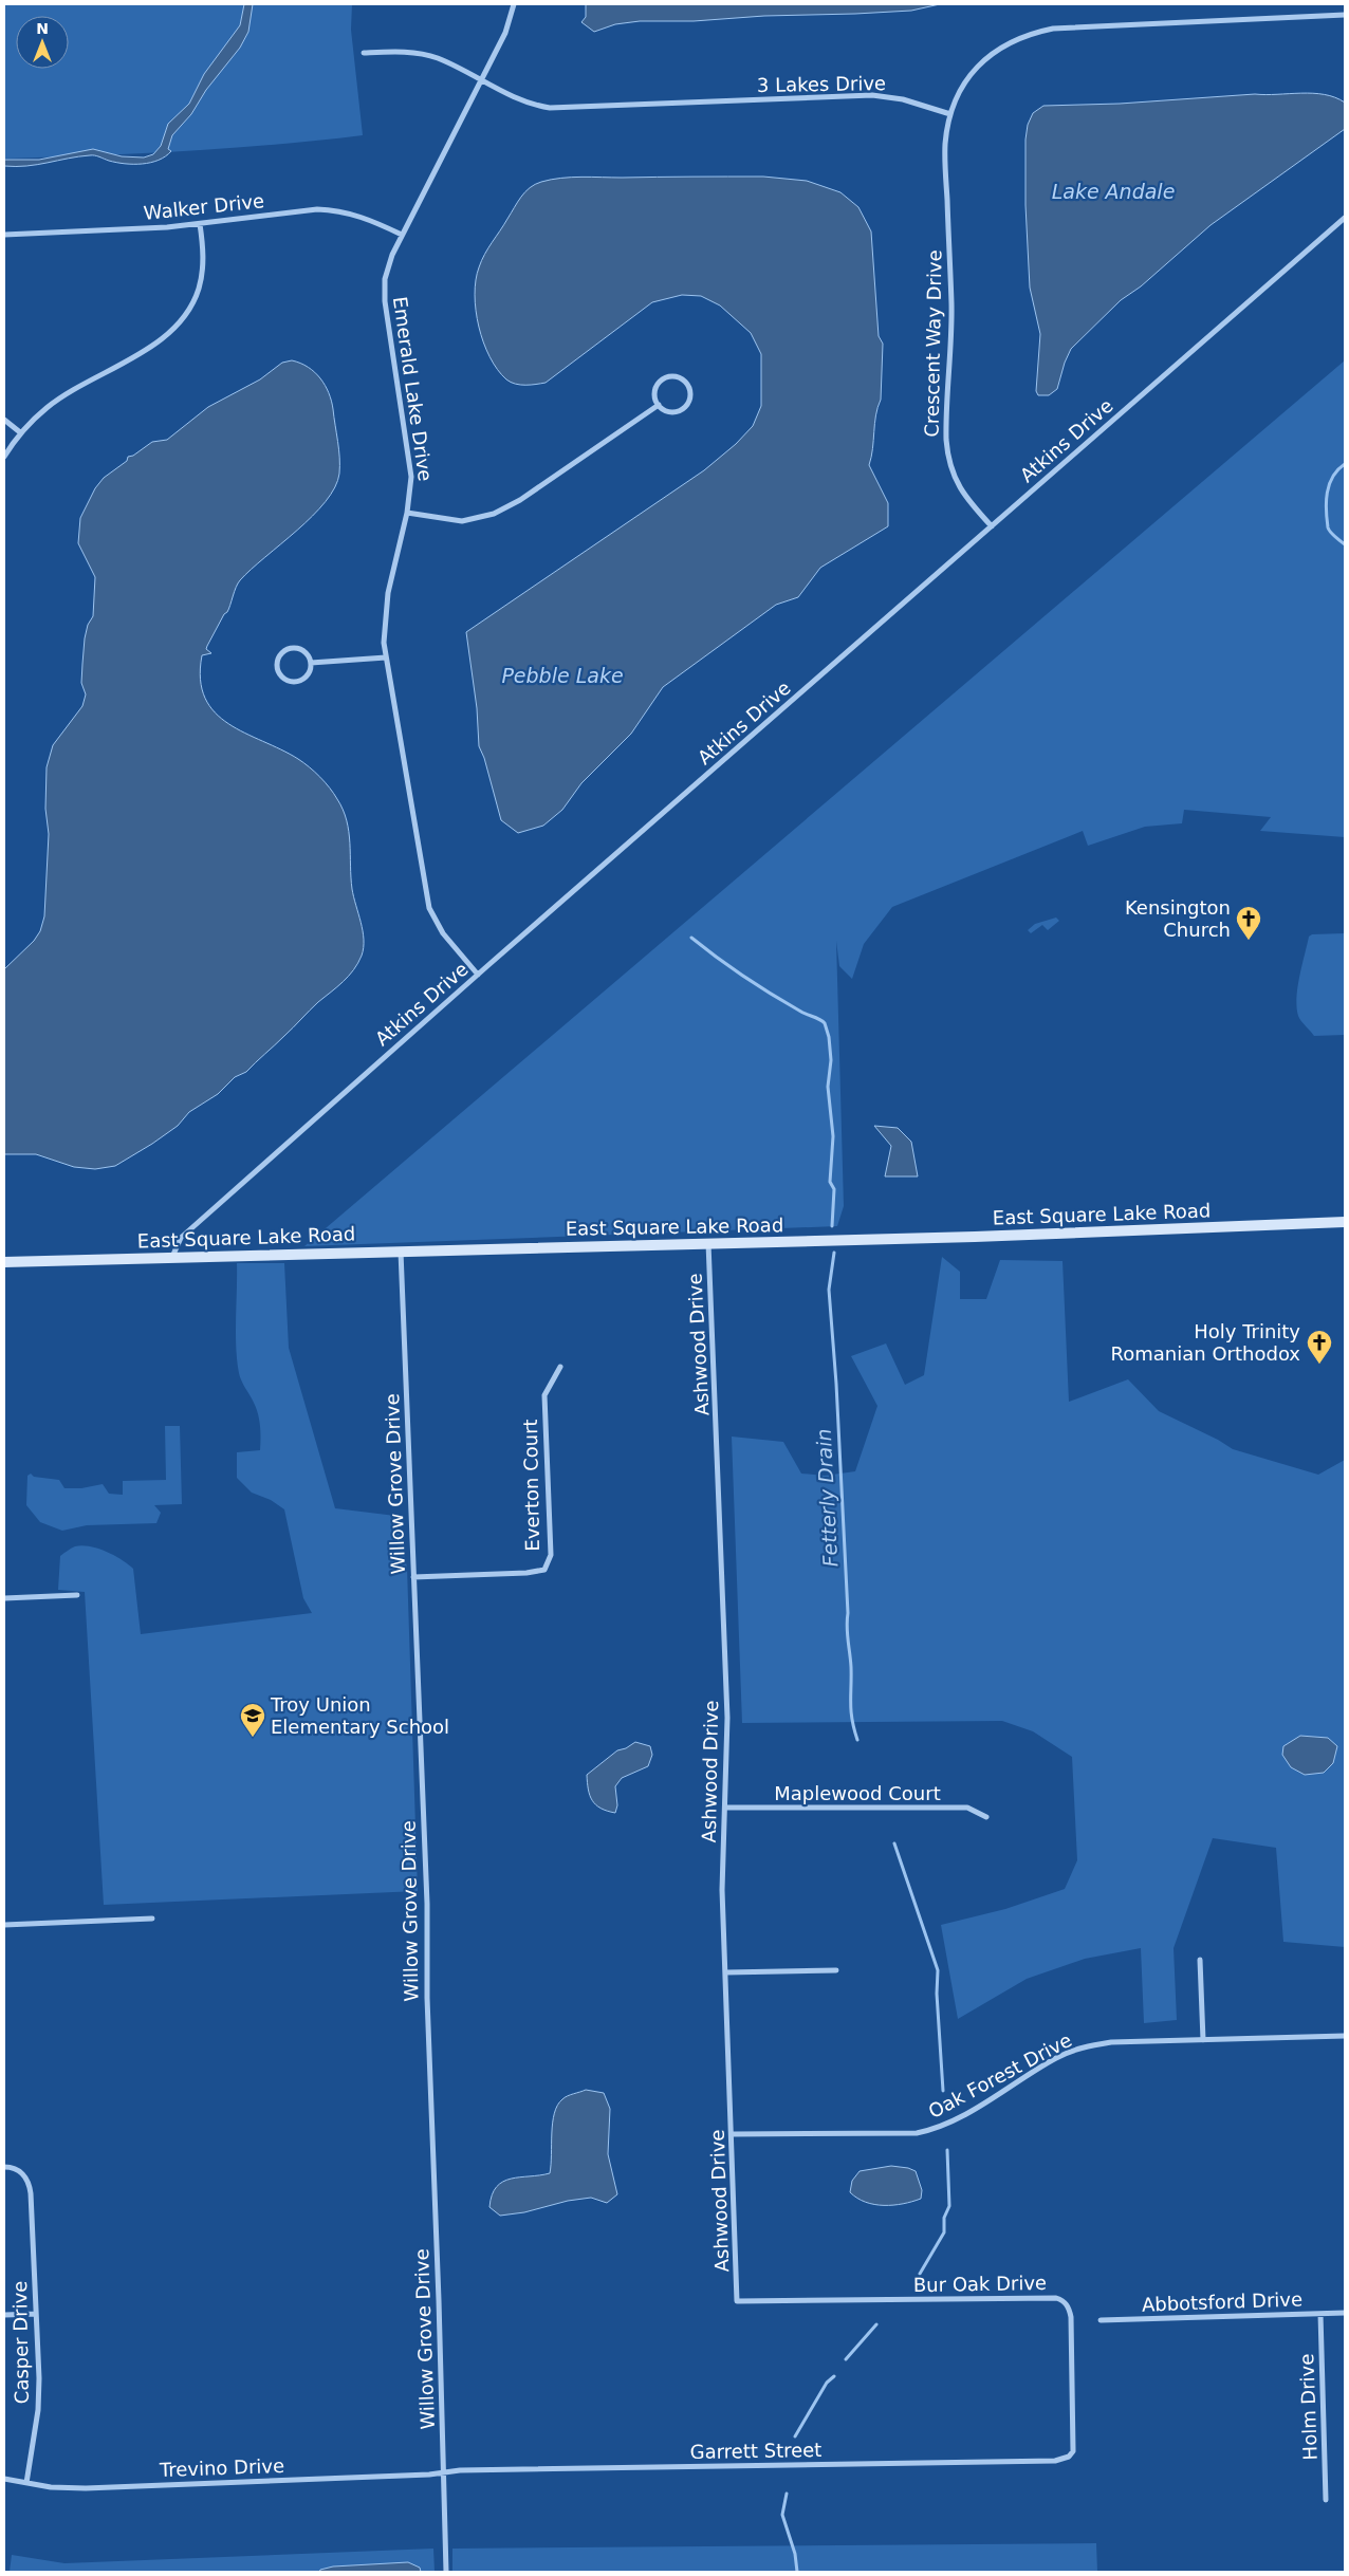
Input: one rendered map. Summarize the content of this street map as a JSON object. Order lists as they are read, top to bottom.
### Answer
{
  "streets": {
    "main road": ["East Square Lake Road"],
    "street": [
      "3 Lakes Drive",
      "Walker Drive",
      "Crescent Way Drive",
      "Emerald Lake Drive",
      "Atkins Drive",
      "Ashwood Drive",
      "Willow Grove Drive",
      "Everton Court",
      "Maplewood Court",
      "Oak Forest Drive",
      "Bur Oak Drive",
      "Abbotsford Drive",
      "Casper Drive",
      "Holm Drive",
      "Garrett Street",
      "Trevino Drive"
    ]
  },
  "crossings": [
    ["3 Lakes Drive", "Crescent Way Drive"],
    ["3 Lakes Drive", "Emerald Lake Drive"],
    ["Walker Drive", "Emerald Lake Drive"],
    ["Crescent Way Drive", "Atkins Drive"],
    ["Emerald Lake Drive", "Atkins Drive"],
    ["Atkins Drive", "East Square Lake Road"],
    ["East Square Lake Road", "Ashwood Drive"],
    ["East Square Lake Road", "Willow Grove Drive"],
    ["Ashwood Drive", "Maplewood Court"],
    ["Ashwood Drive", "Oak Forest Drive"],
    ["Ashwood Drive", "Bur Oak Drive"],
    ["Willow Grove Drive", "Everton Court"],
    ["Willow Grove Drive", "Garrett Street"],
    ["Willow Grove Drive", "Trevino Drive"],
    ["Bur Oak Drive", "Garrett Street"],
    ["Abbotsford Drive", "Holm Drive"],
    ["Casper Drive", "Trevino Drive"],
    ["Garrett Street", "Trevino Drive"]
  ],
  "water": ["Lake Andale", "Pebble Lake", "Fetterly Drain"],
  "places": {
    "church": ["Kensington Church", "Holy Trinity Romanian Orthodox"],
    "school or university": ["Troy Union Elementary School"]
  },
  "north": "top"
}
